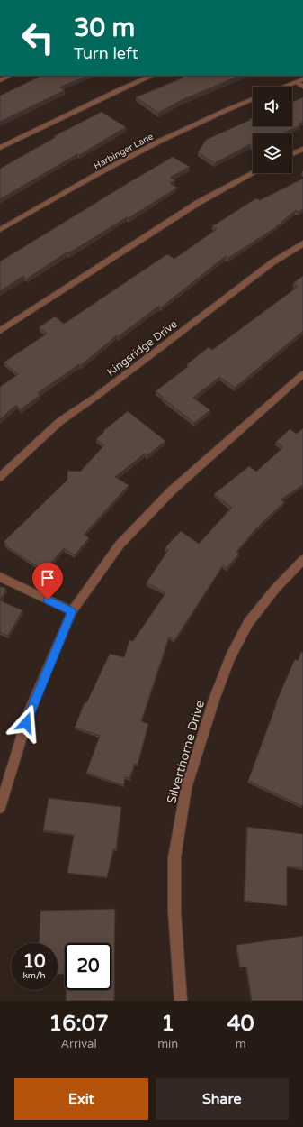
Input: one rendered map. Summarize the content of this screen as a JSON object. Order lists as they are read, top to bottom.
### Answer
{
  "streets": {
    "street": ["Harbinger Lane", "Kingsridge Drive", "Silverthorne Drive"]
  },
  "page": {
    "turn": ["30 m", "Turn left"],
    "speed": "10 km/h",
    "limit": "20",
    "eta": [
      "16:07",
      "Arrival",
      "1",
      "min",
      "40",
      "m"
    ],
    "buttons": ["Exit", "Share"]
  }
}
